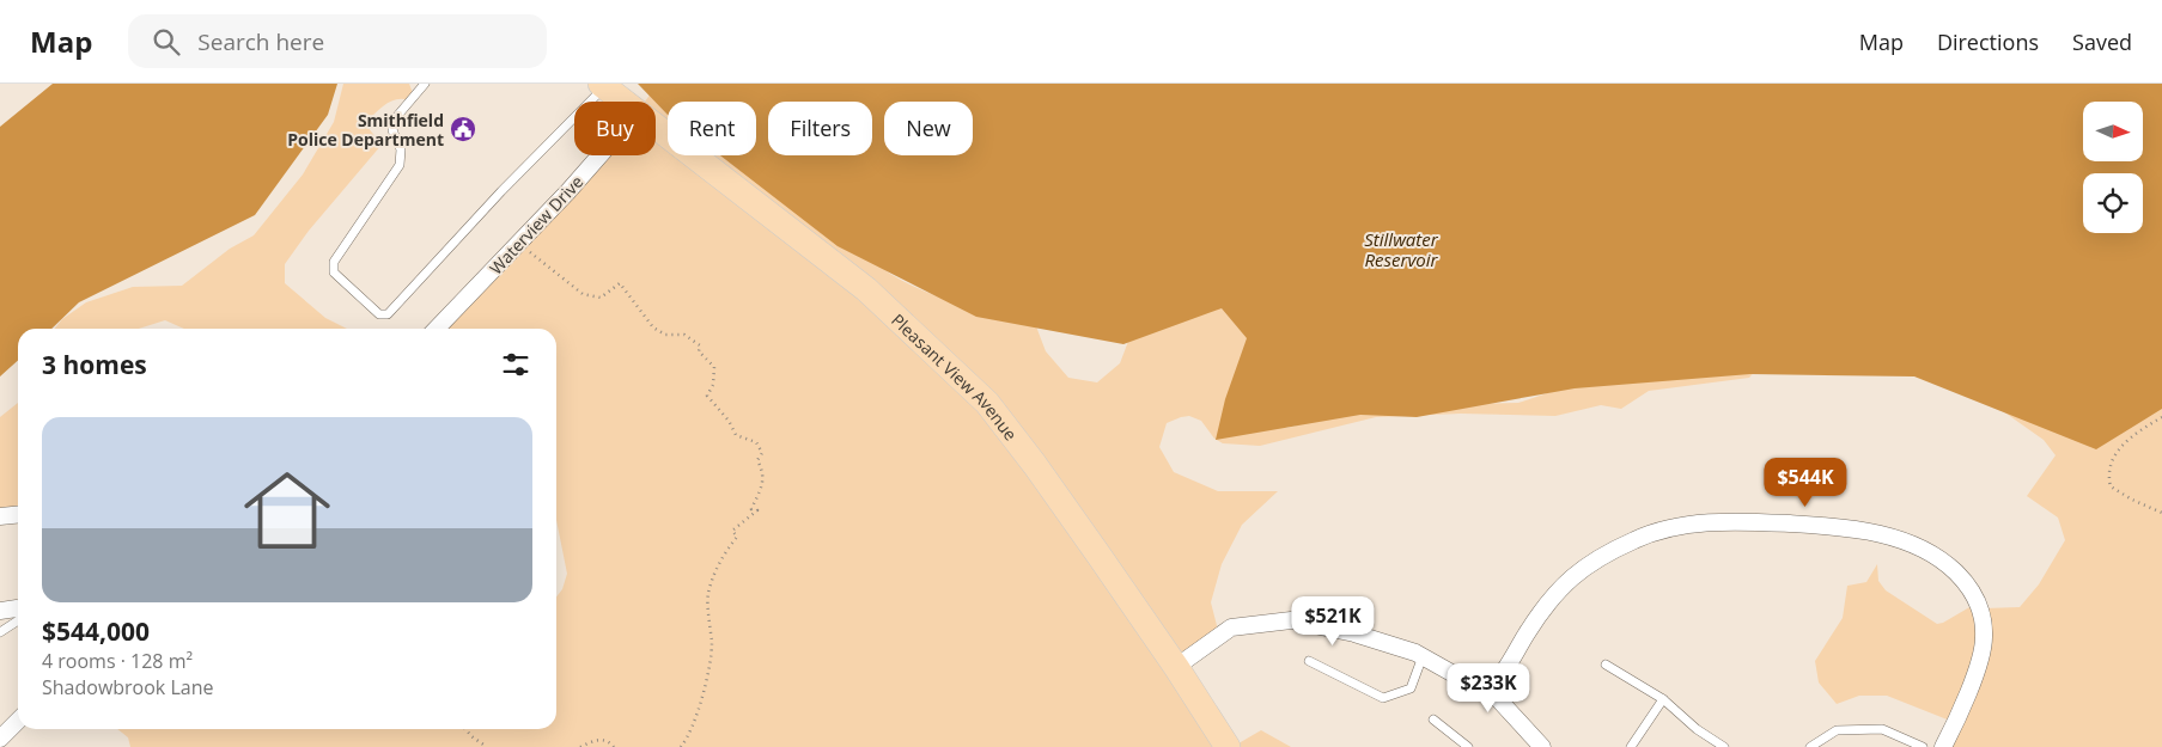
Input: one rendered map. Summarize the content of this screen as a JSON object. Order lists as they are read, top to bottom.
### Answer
{
  "streets": {
    "main road": ["Pleasant View Avenue"],
    "street": ["Waterview Drive"]
  },
  "water": ["Stillwater Reservoir"],
  "places": {
    "public building": ["Smithfield Police Department"]
  },
  "north": "right",
  "page": {
    "header": "Map",
    "search": "Search here",
    "nav": ["Map", "Directions", "Saved"],
    "chip": [
      "Buy",
      "Rent",
      "Filters",
      "New"
    ],
    "heading": "3 homes",
    "list": [
      {
        "name": "$544,000",
        "note": "4 rooms · 128 m² · Shadowbrook Lane"
      }
    ],
    "price": ["$544K", "$521K", "$233K"]
  }
}
